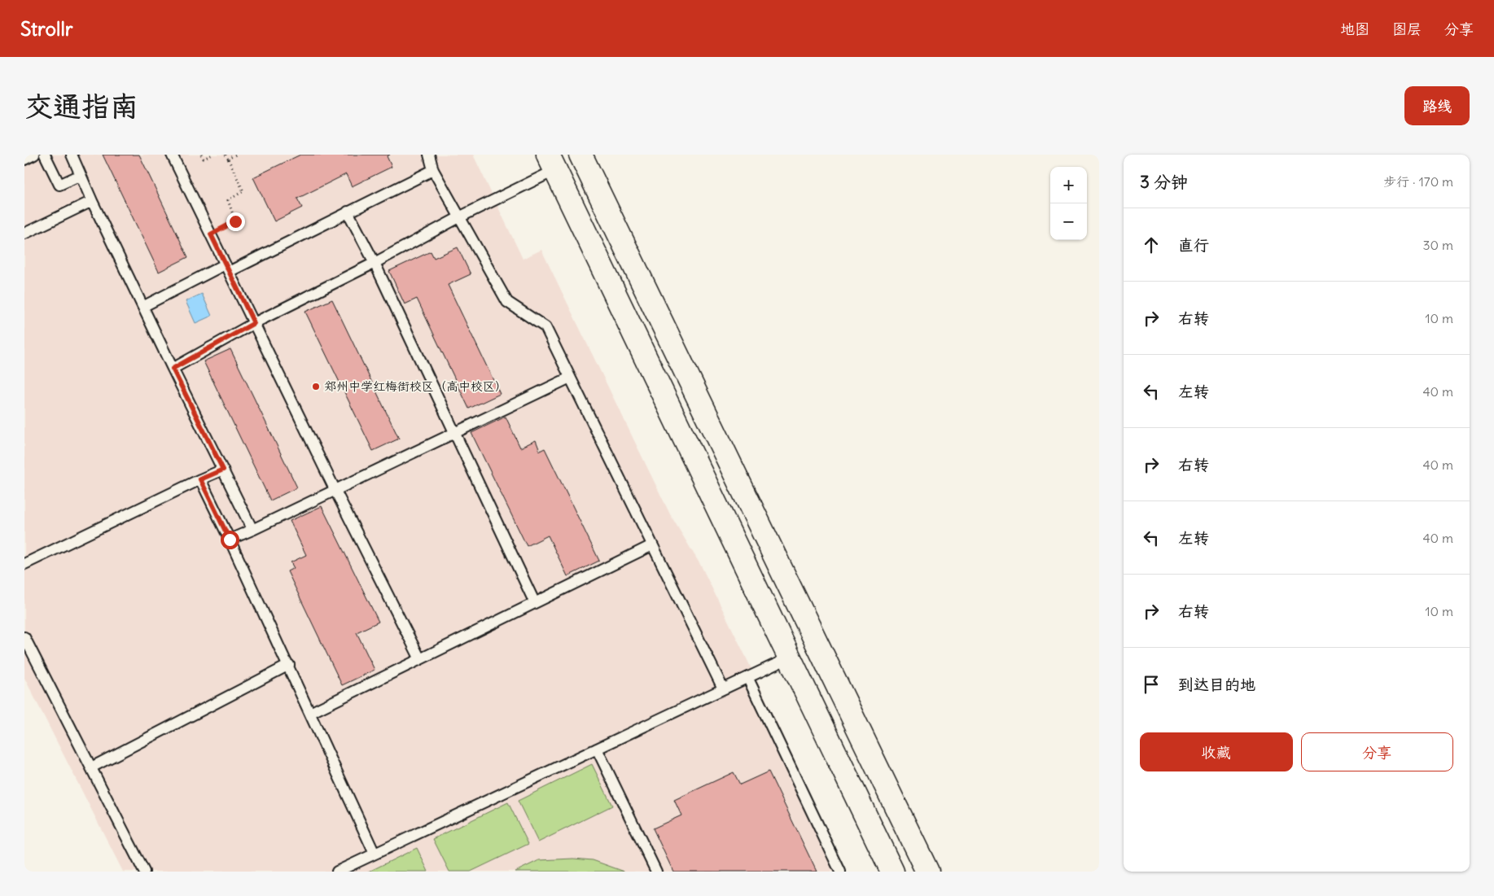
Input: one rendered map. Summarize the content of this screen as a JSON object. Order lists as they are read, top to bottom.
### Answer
{
  "places": ["郑州中学红梅街校区（高中校区）"],
  "page": {
    "header": "Strollr",
    "nav": ["地图", "图层", "分享"],
    "buttons": [
      "路线",
      ["收藏", "分享"]
    ],
    "title": "交通指南",
    "heading": ["3 分钟", "步行 · 170 m"],
    "map_buttons": ["+", "−"],
    "list": [
      ["直行", "30 m"],
      ["右转", "10 m"],
      ["左转", "40 m"],
      ["右转", "40 m"],
      ["左转", "40 m"],
      ["右转", "10 m"],
      "到达目的地"
    ]
  }
}
